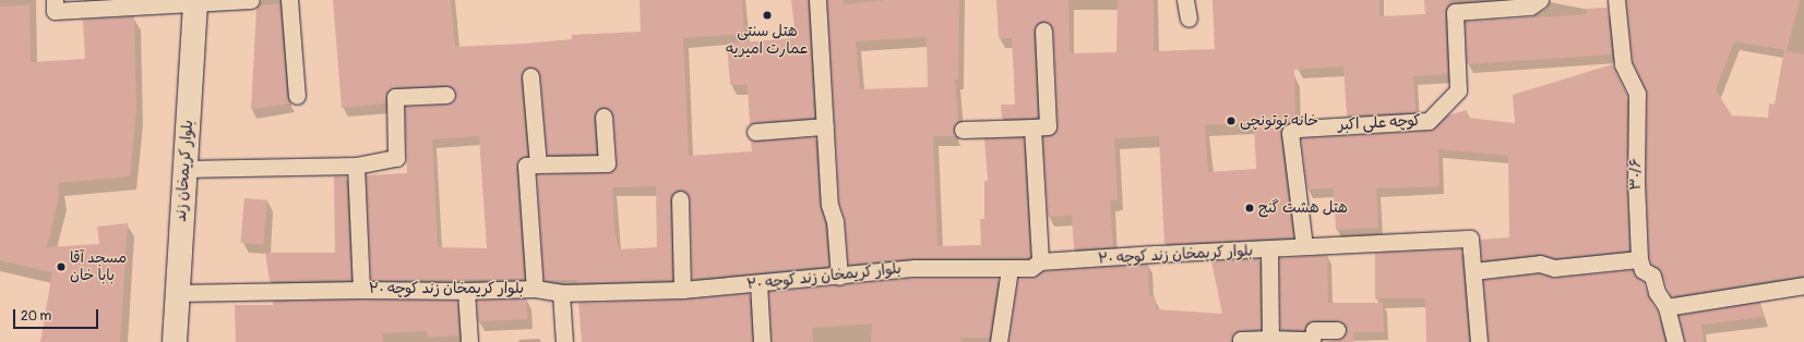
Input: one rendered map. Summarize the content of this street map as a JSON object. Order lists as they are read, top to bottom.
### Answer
{
  "streets": {
    "main road": ["بلوار کریمخان زند"],
    "lane": ["کوچه علی اکبر", "۳۰/۶", "بلوار کریمخان زند کوچه ۲۰"]
  },
  "crossings": [
    ["کوچه علی اکبر", "بلوار کریمخان زند کوچه ۲۰"],
    ["بلوار کریمخان زند", "بلوار کریمخان زند کوچه ۲۰"]
  ],
  "places": [
    "هتل سنتی عمارت امیریه",
    "خانه توتونچی",
    "هتل هشت گنج",
    "مسجد آقا بابا خان"
  ],
  "scale_bar": "20 m"
}
